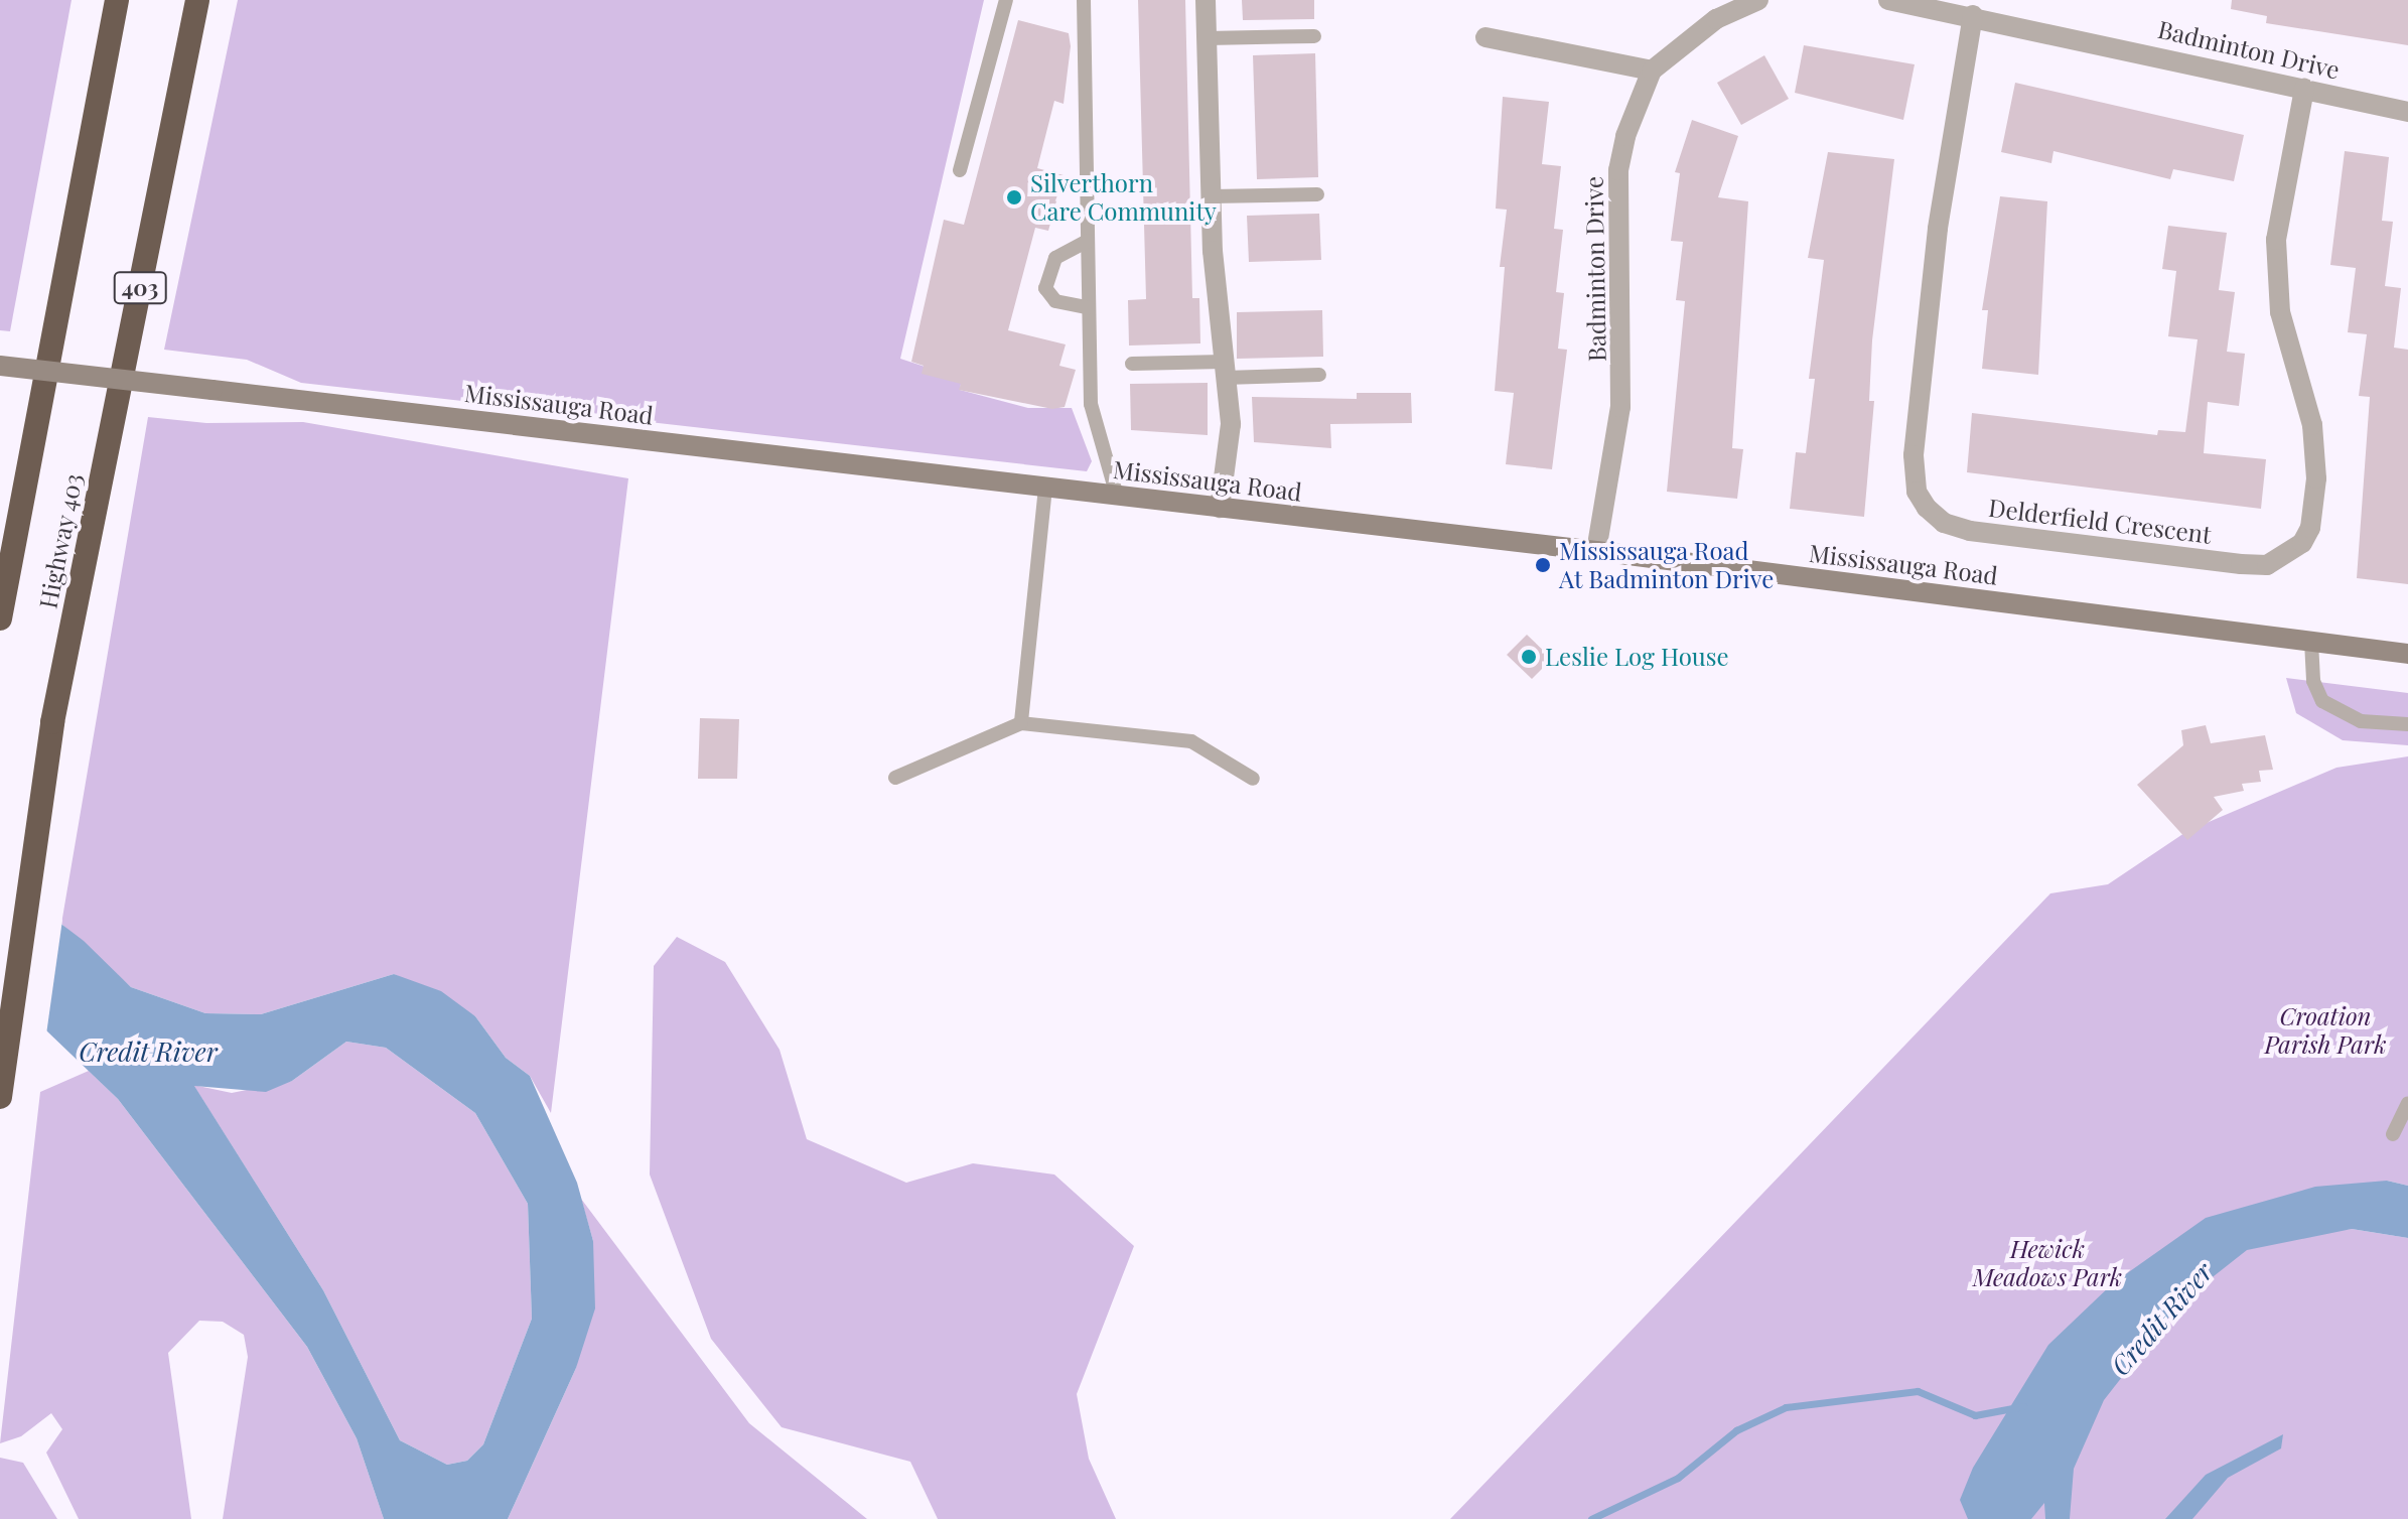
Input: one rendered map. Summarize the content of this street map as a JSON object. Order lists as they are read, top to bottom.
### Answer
{
  "streets": {
    "highway": ["403", "Highway 403"],
    "main road": ["Mississauga Road"],
    "street": ["Badminton Drive", "Delderfield Crescent"]
  },
  "crossings": [
    ["Badminton Drive", "Mississauga Road"],
    ["Badminton Drive", "Delderfield Crescent"]
  ],
  "water": ["Credit River"],
  "parks": ["Croation Parish Park", "Hewick Meadows Park"],
  "places": ["Silverthorn Care Community", "Mississauga Road At Badminton Drive", "Leslie Log House"]
}
